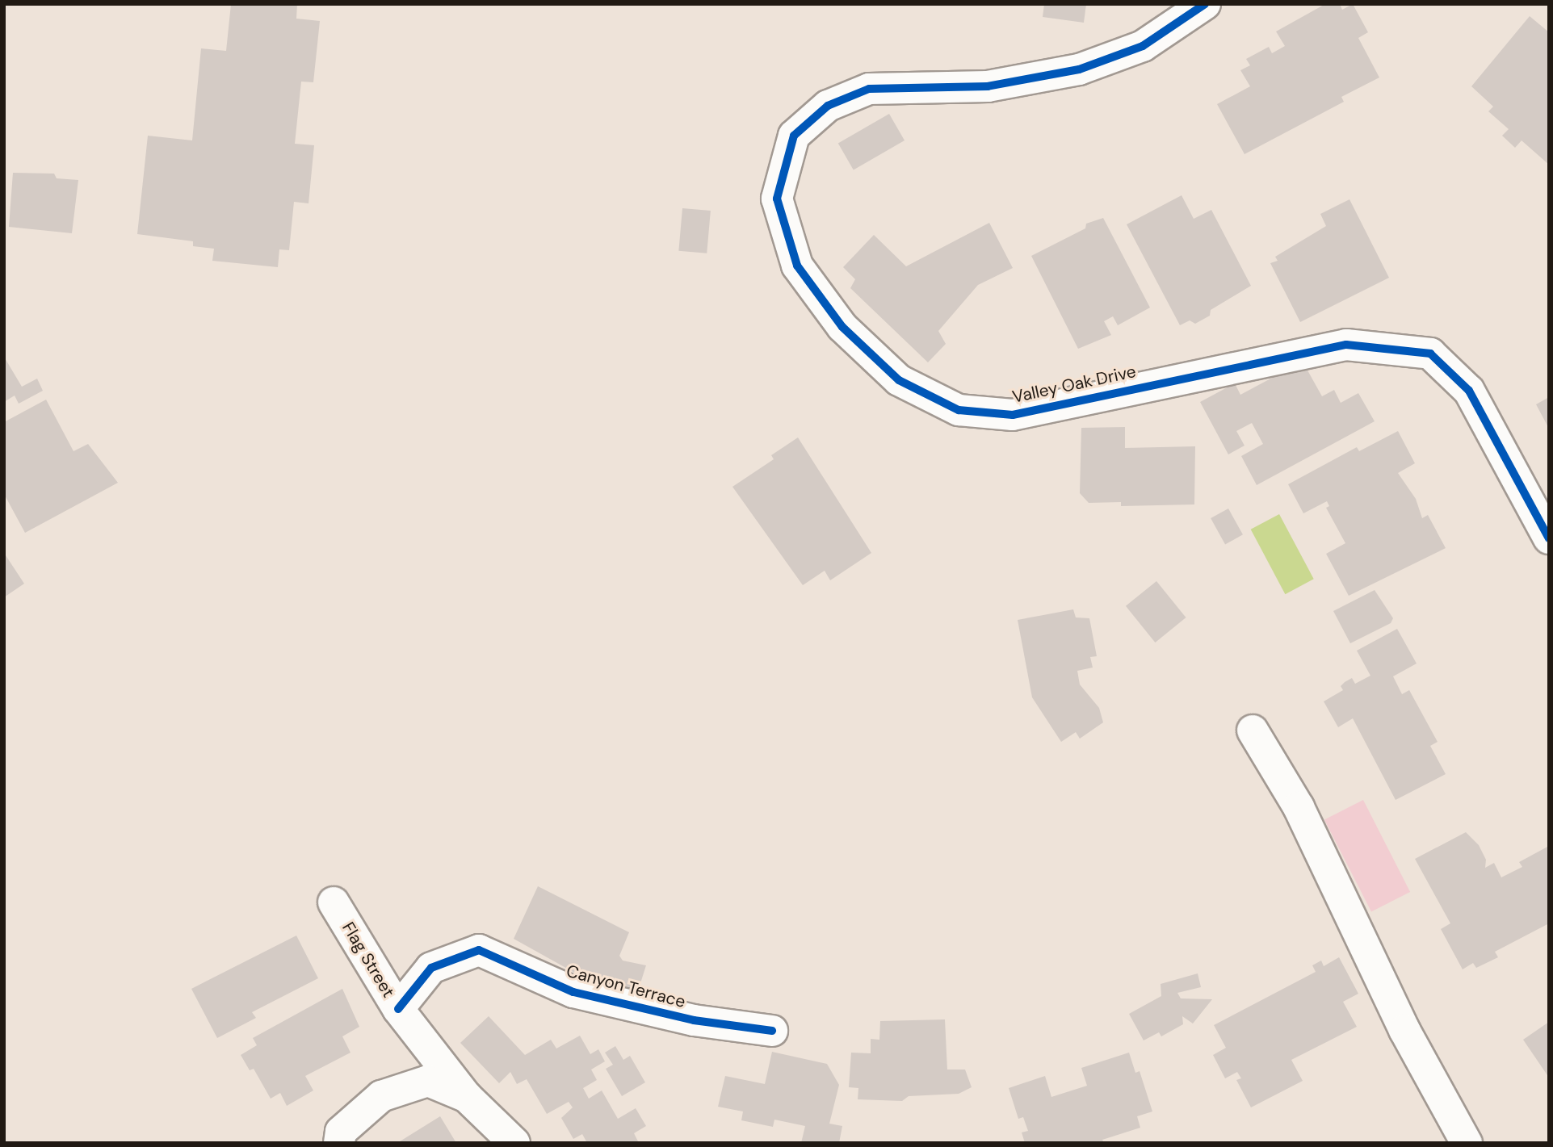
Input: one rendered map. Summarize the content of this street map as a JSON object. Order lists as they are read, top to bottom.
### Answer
{
  "streets": {
    "street": ["Valley Oak Drive", "Flag Street", "Canyon Terrace"]
  },
  "crossings": [
    ["Flag Street", "Canyon Terrace"]
  ]
}
